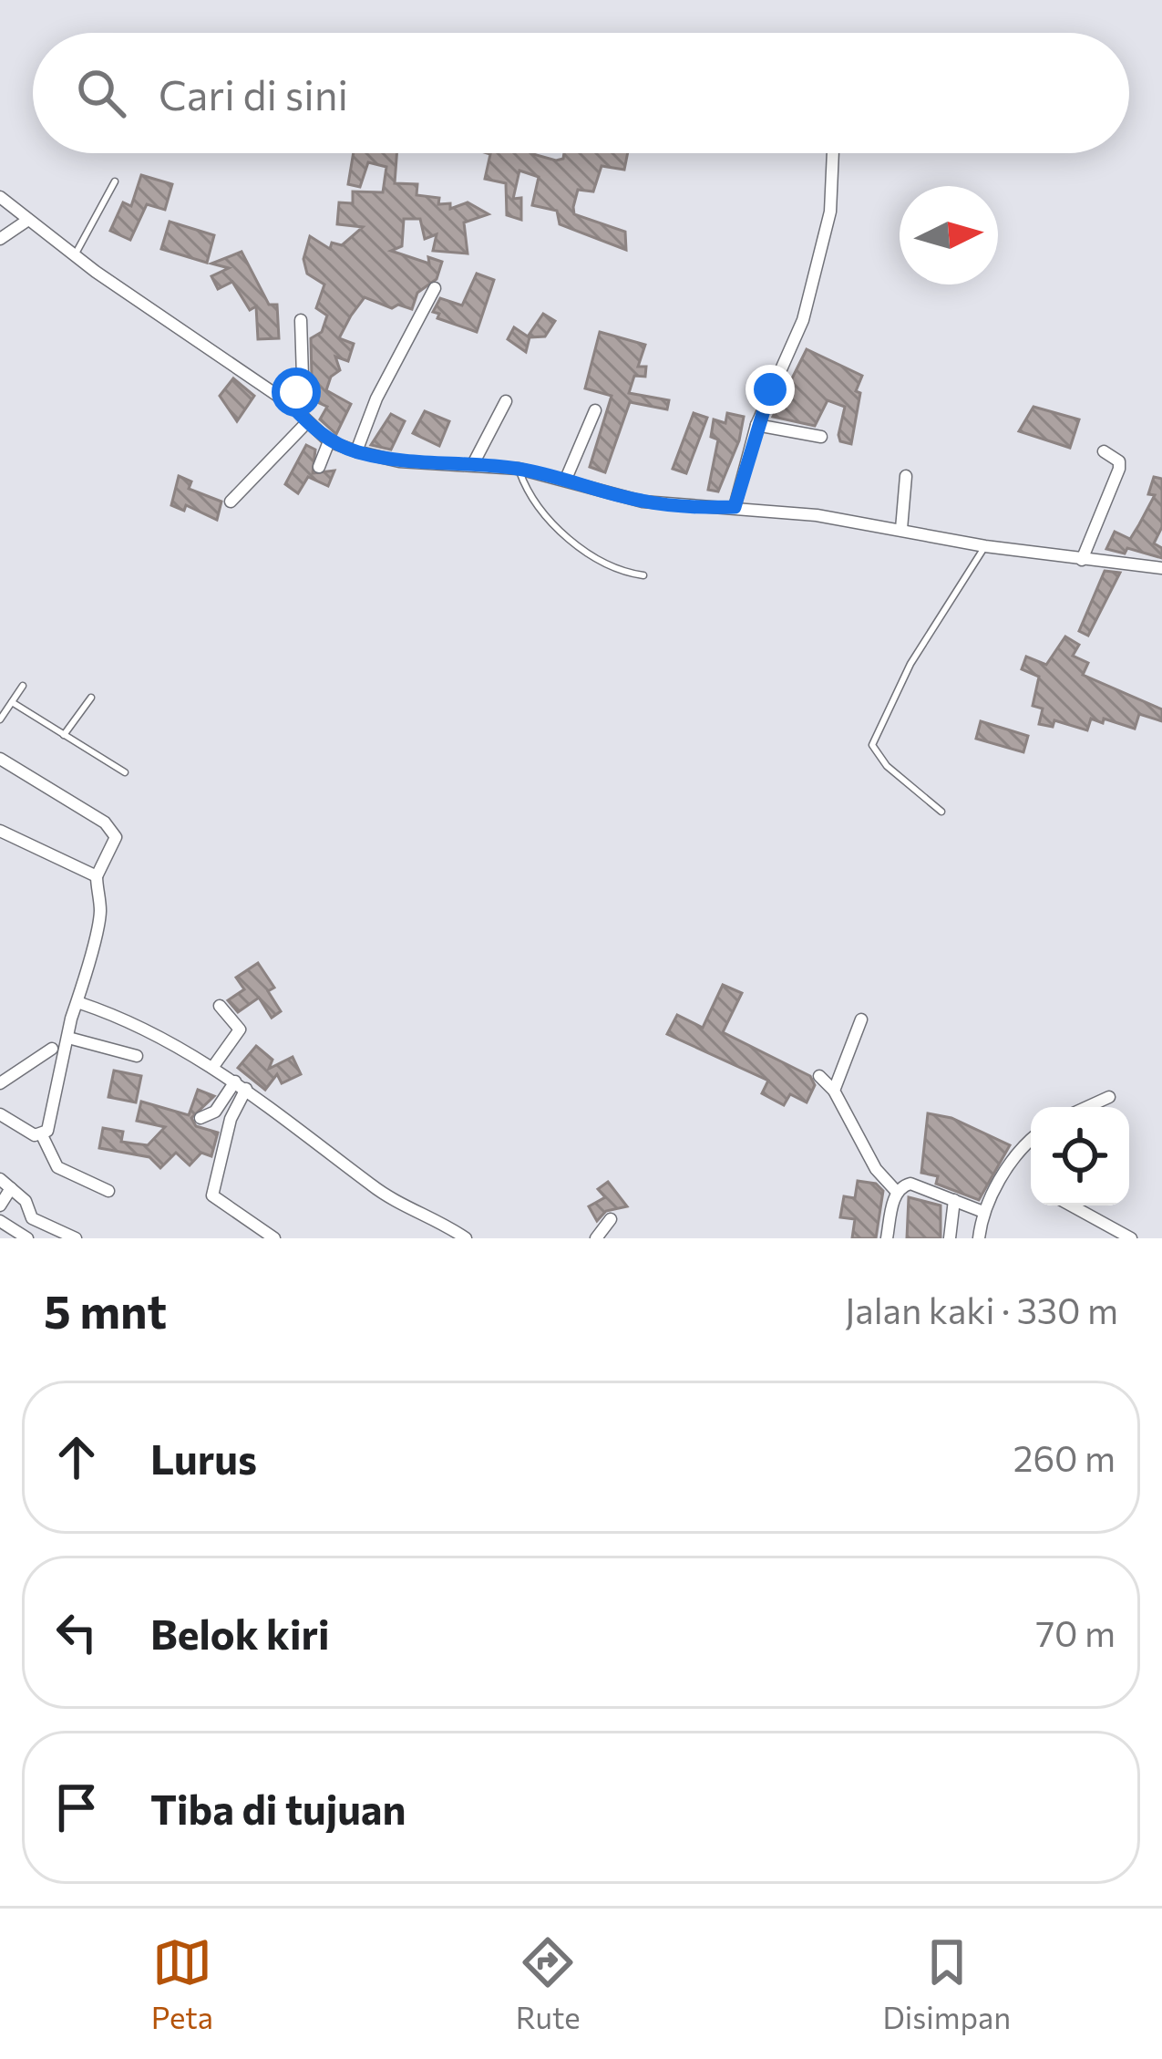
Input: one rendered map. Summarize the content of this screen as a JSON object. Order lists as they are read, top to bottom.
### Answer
{
  "north": "right",
  "page": {
    "search": "Cari di sini",
    "heading": ["5 mnt", "Jalan kaki · 330 m"],
    "list": [
      ["Lurus", "260 m"],
      ["Belok kiri", "70 m"],
      "Tiba di tujuan"
    ],
    "nav": ["Peta", "Rute", "Disimpan"]
  }
}
